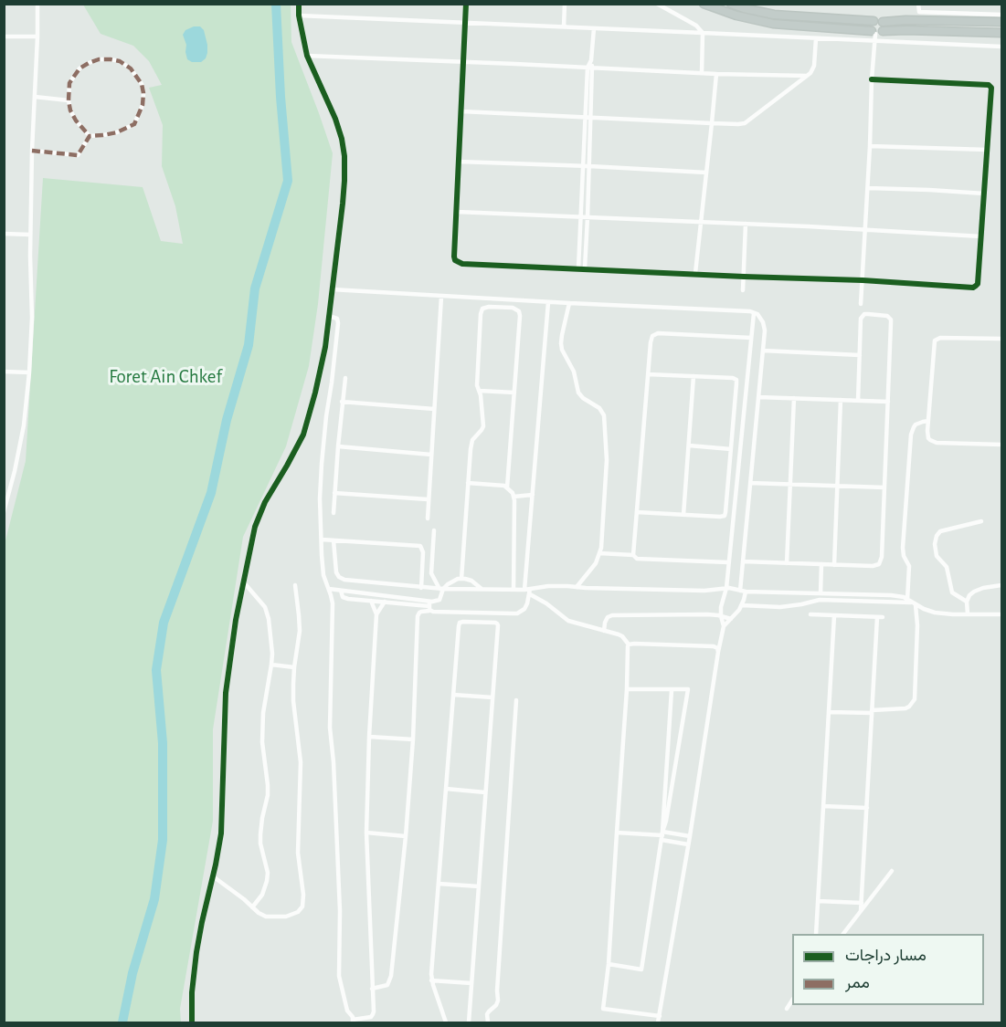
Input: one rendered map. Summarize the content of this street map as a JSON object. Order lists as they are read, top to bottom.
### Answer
{
  "parks": ["Foret Ain Chkef"],
  "legend": ["مسار دراجات", "ممر"]
}
